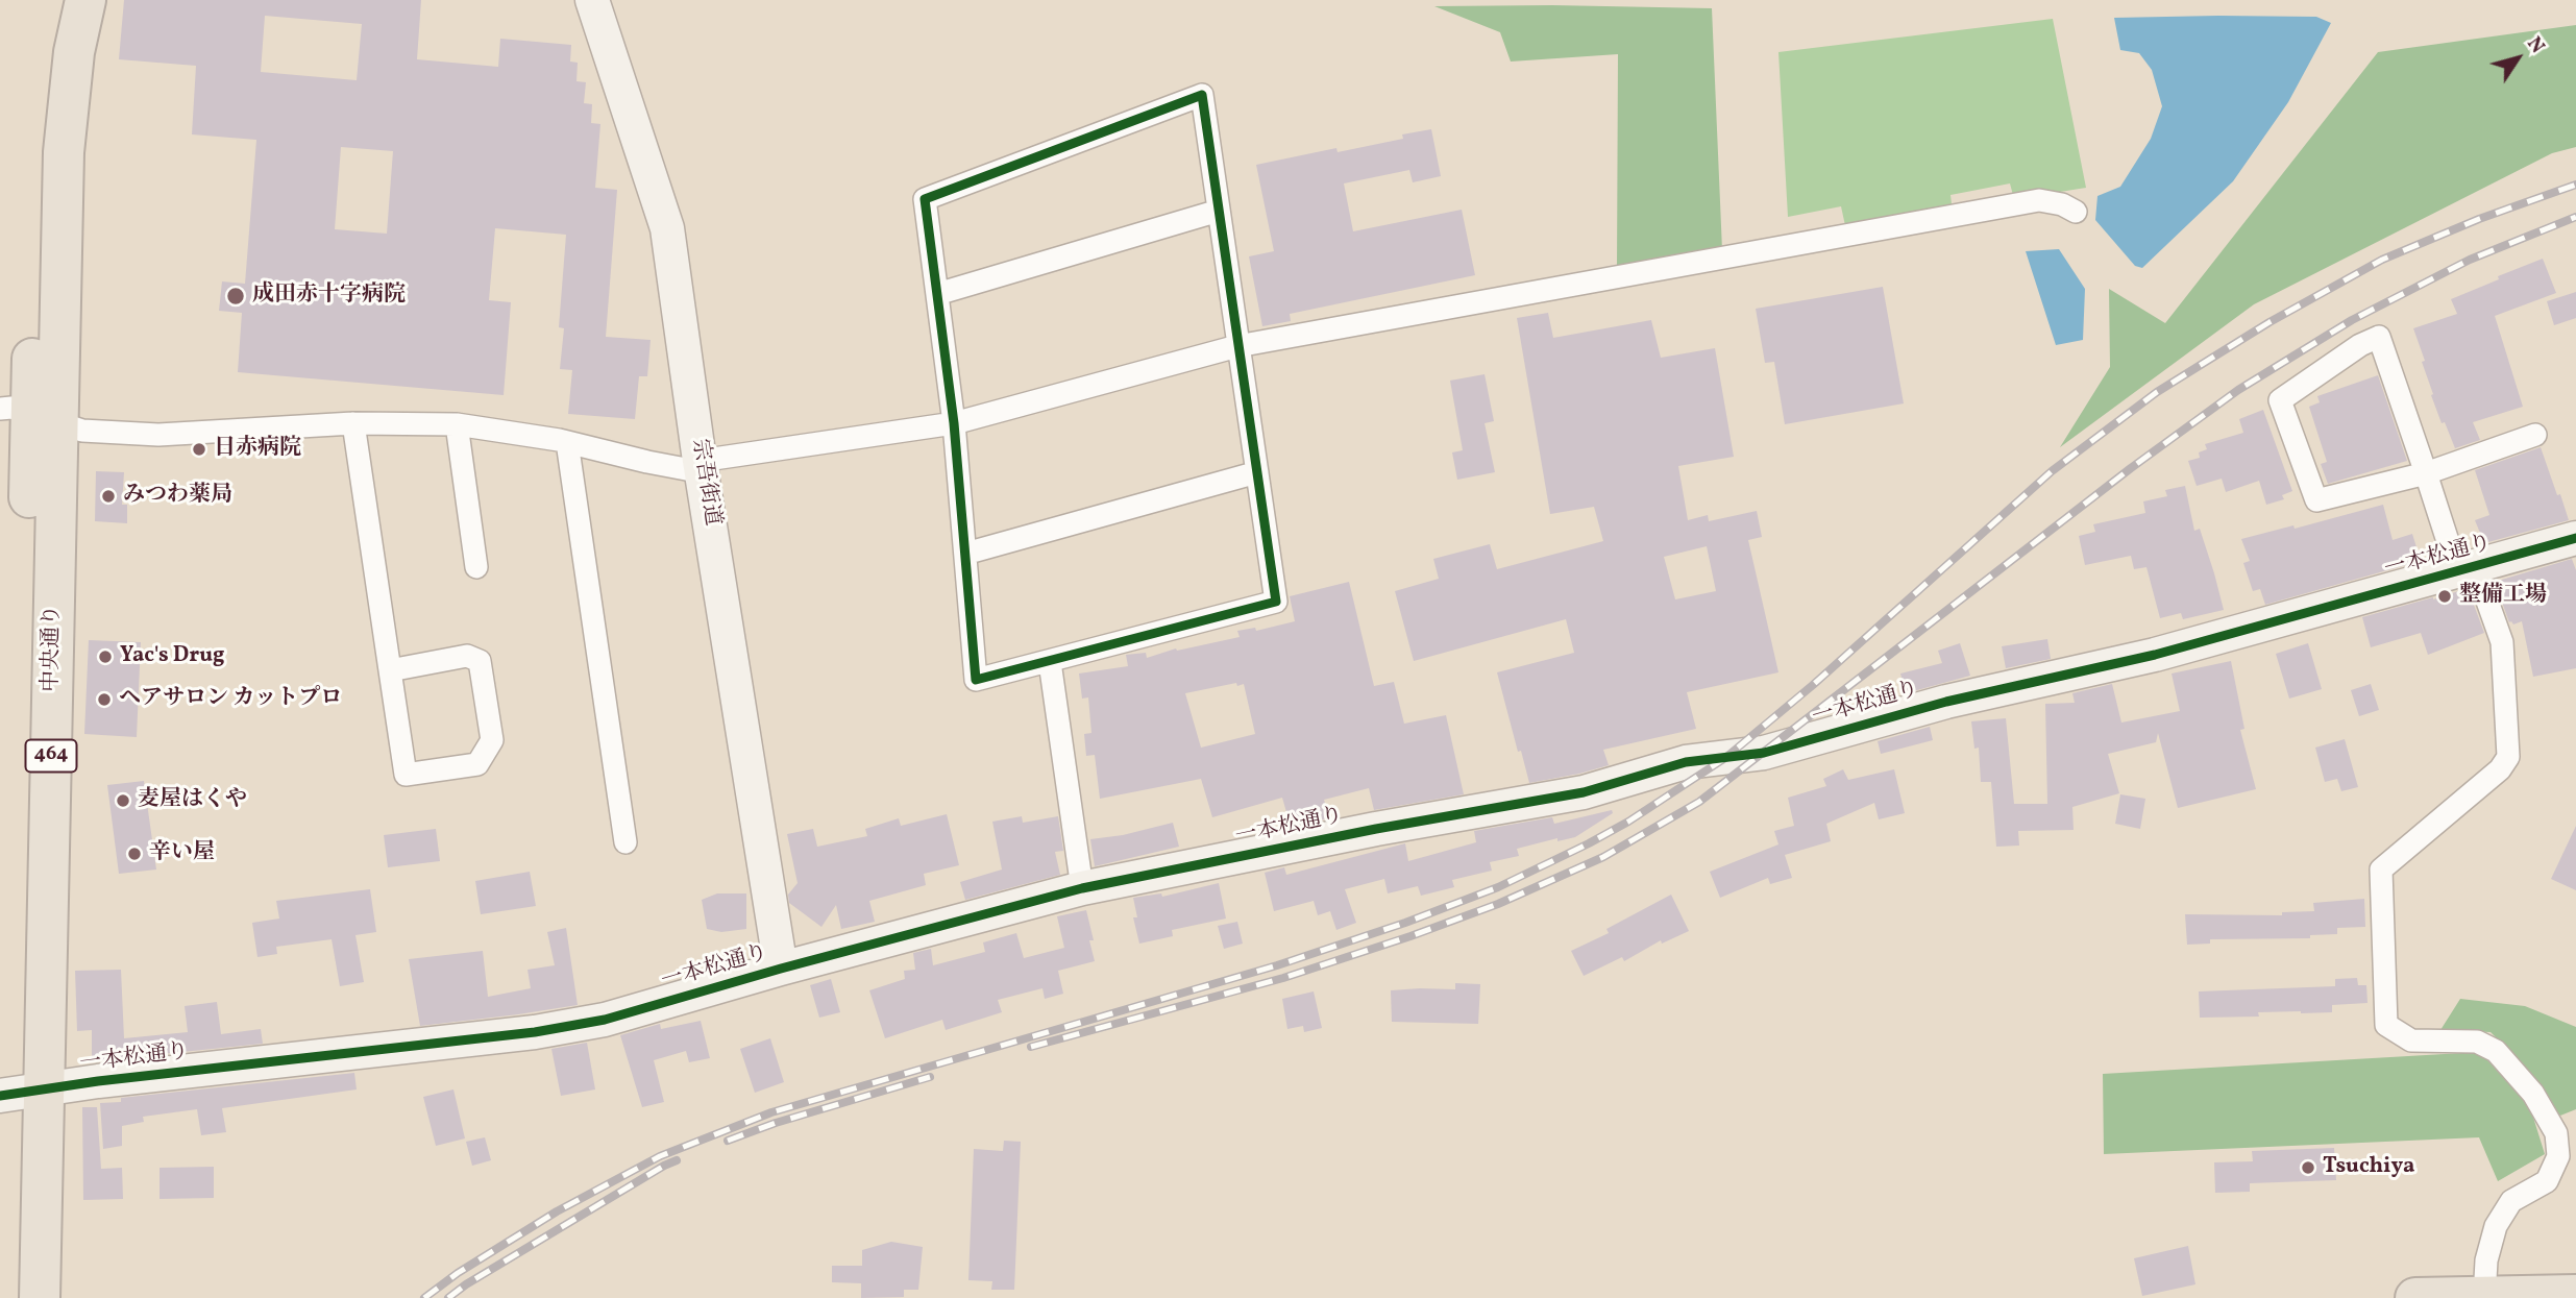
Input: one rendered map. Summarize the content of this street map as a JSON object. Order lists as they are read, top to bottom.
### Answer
{
  "streets": {
    "highway": ["中央通り", "464"],
    "street": ["宗吾街道", "一本松通り"]
  },
  "crossings": [
    ["宗吾街道", "一本松通り"],
    ["一本松通り", "中央通り"]
  ],
  "places": [
    "成田赤十字病院",
    "日赤病院",
    "みつわ薬局",
    "整備工場",
    "Yac's Drug",
    "ヘアサロン カットプロ",
    "麦屋はくや",
    "辛い屋",
    "Tsuchiya"
  ],
  "north": "top right"
}
